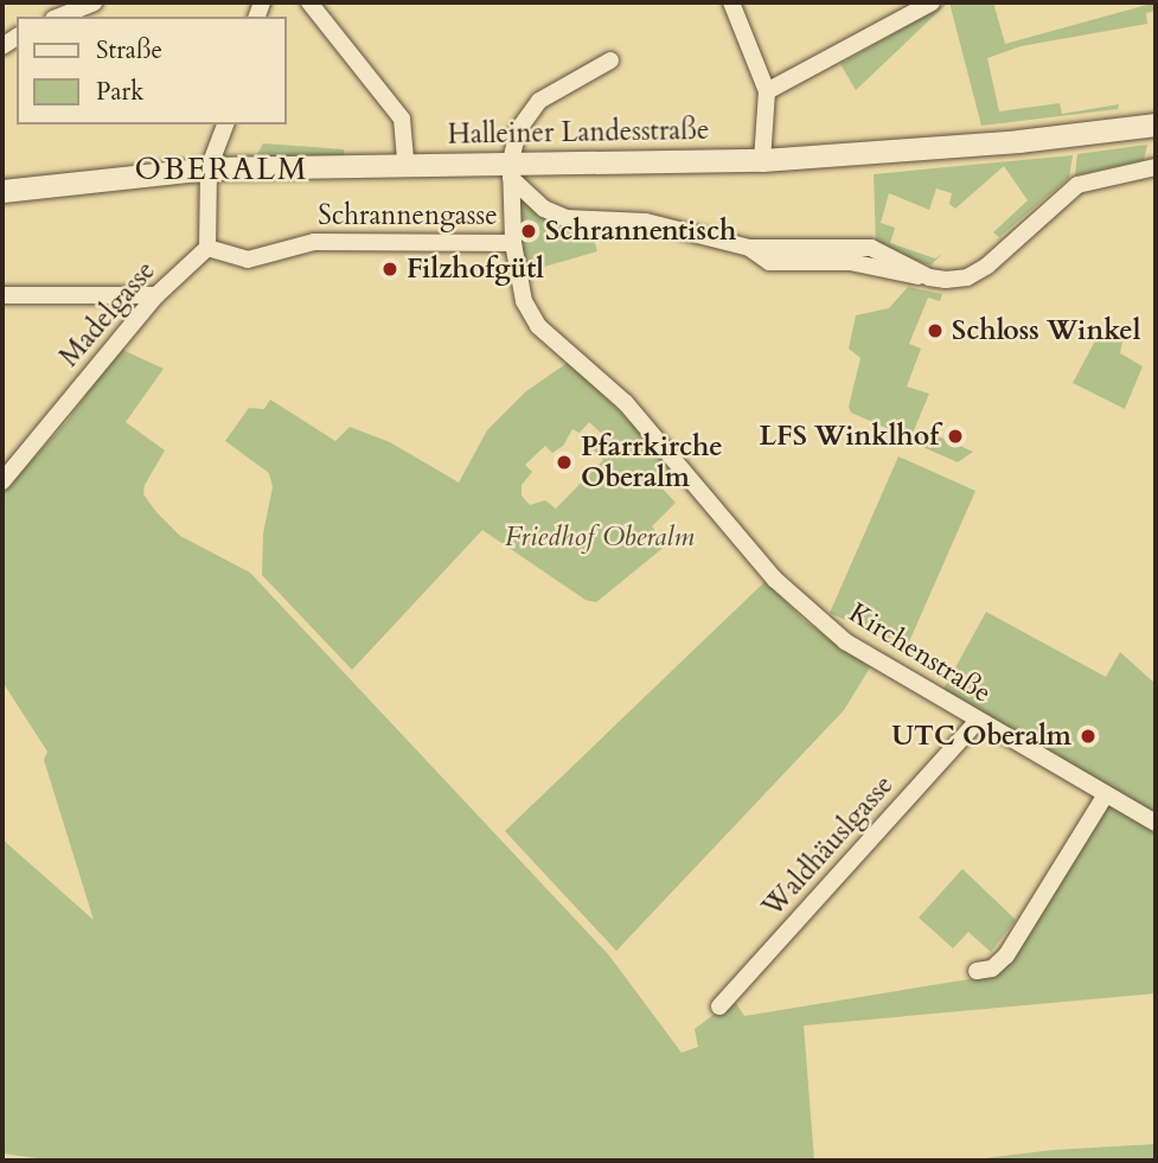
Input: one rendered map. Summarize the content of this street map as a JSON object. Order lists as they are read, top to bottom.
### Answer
{
  "streets": {
    "main road": ["Halleiner Landesstraße"],
    "street": [
      "Schrannengasse",
      "Madelgasse",
      "Kirchenstraße",
      "Waldhäuslgasse"
    ]
  },
  "crossings": [
    ["Halleiner Landesstraße", "Kirchenstraße"],
    ["Schrannengasse", "Madelgasse"],
    ["Schrannengasse", "Kirchenstraße"],
    ["Kirchenstraße", "Waldhäuslgasse"]
  ],
  "districts": ["OBERALM"],
  "parks": ["Friedhof Oberalm"],
  "places": [
    "Schrannentisch",
    "Filzhofgütl",
    "Schloss Winkel",
    "LFS Winklhof",
    "Pfarrkirche Oberalm",
    "UTC Oberalm"
  ],
  "legend": ["Straße", "Park"]
}
